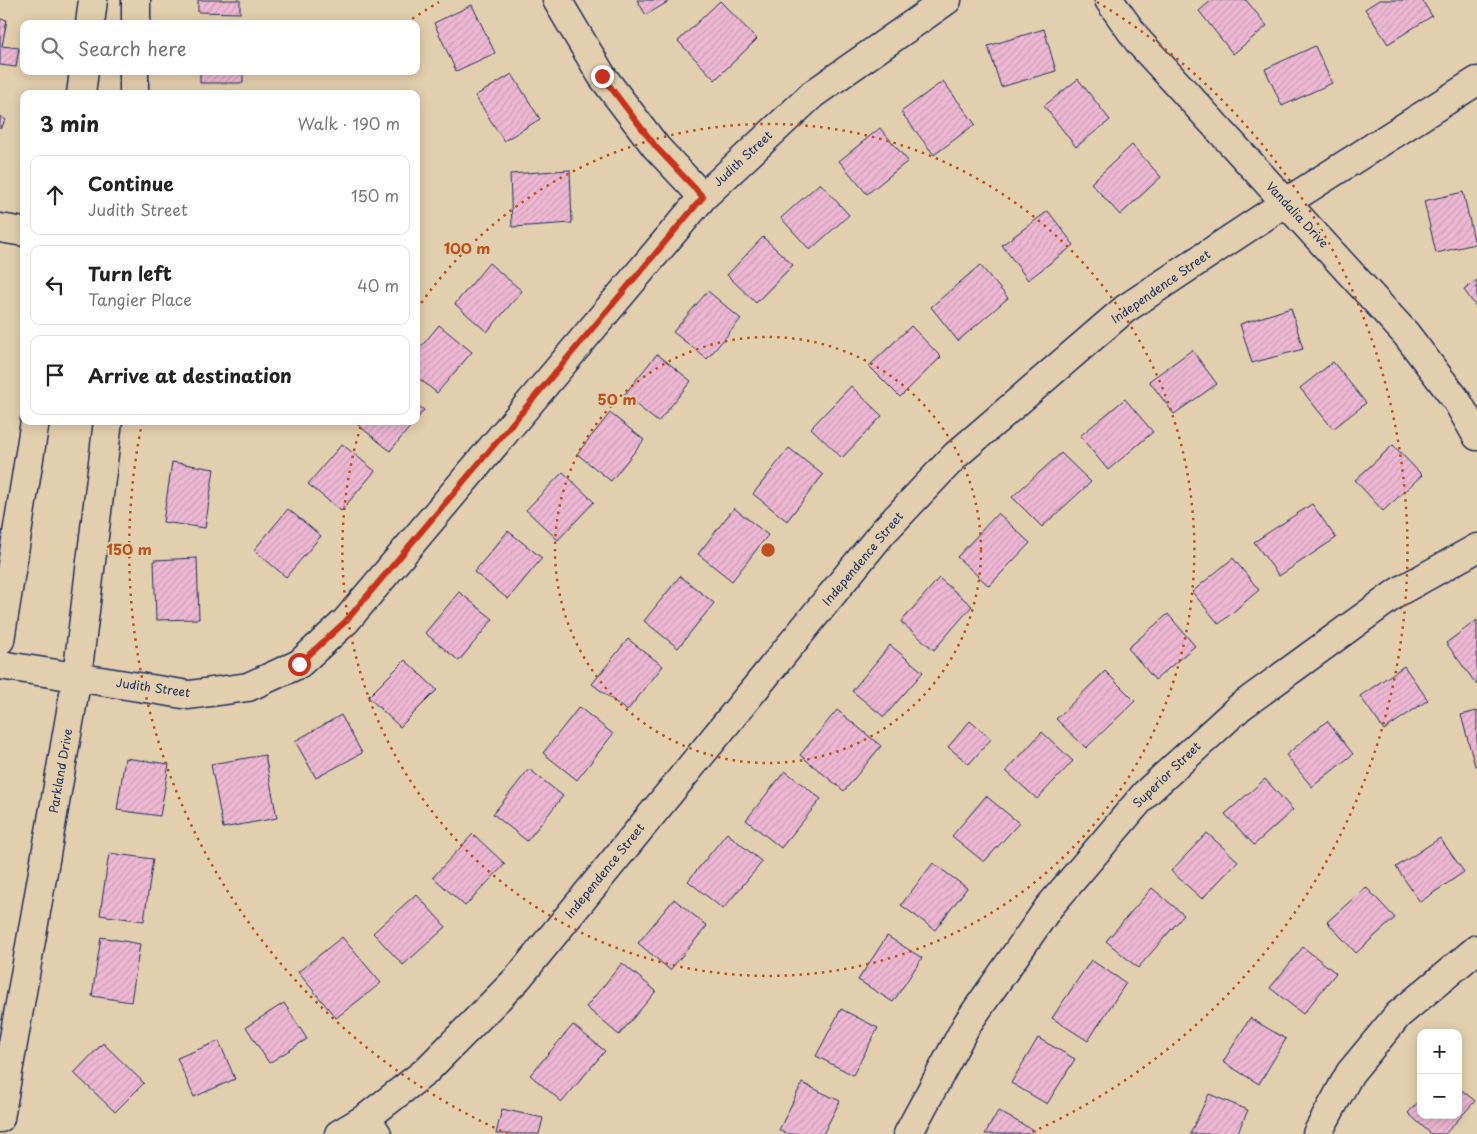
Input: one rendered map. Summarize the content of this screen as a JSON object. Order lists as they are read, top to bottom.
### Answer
{
  "streets": {
    "street": [
      "Judith Street",
      "Vandalia Drive",
      "Independence Street",
      "Parkland Drive",
      "Superior Street"
    ]
  },
  "crossings": [
    ["Judith Street", "Parkland Drive"],
    ["Vandalia Drive", "Independence Street"]
  ],
  "page": {
    "search": "Search here",
    "heading": ["3 min", "Walk · 190 m"],
    "list": [
      ["Continue", "Judith Street", "150 m"],
      ["Turn left", "Tangier Place", "40 m"],
      "Arrive at destination"
    ],
    "map_buttons": ["+", "−"]
  },
  "rings": ["100 m", "50 m", "150 m"]
}
